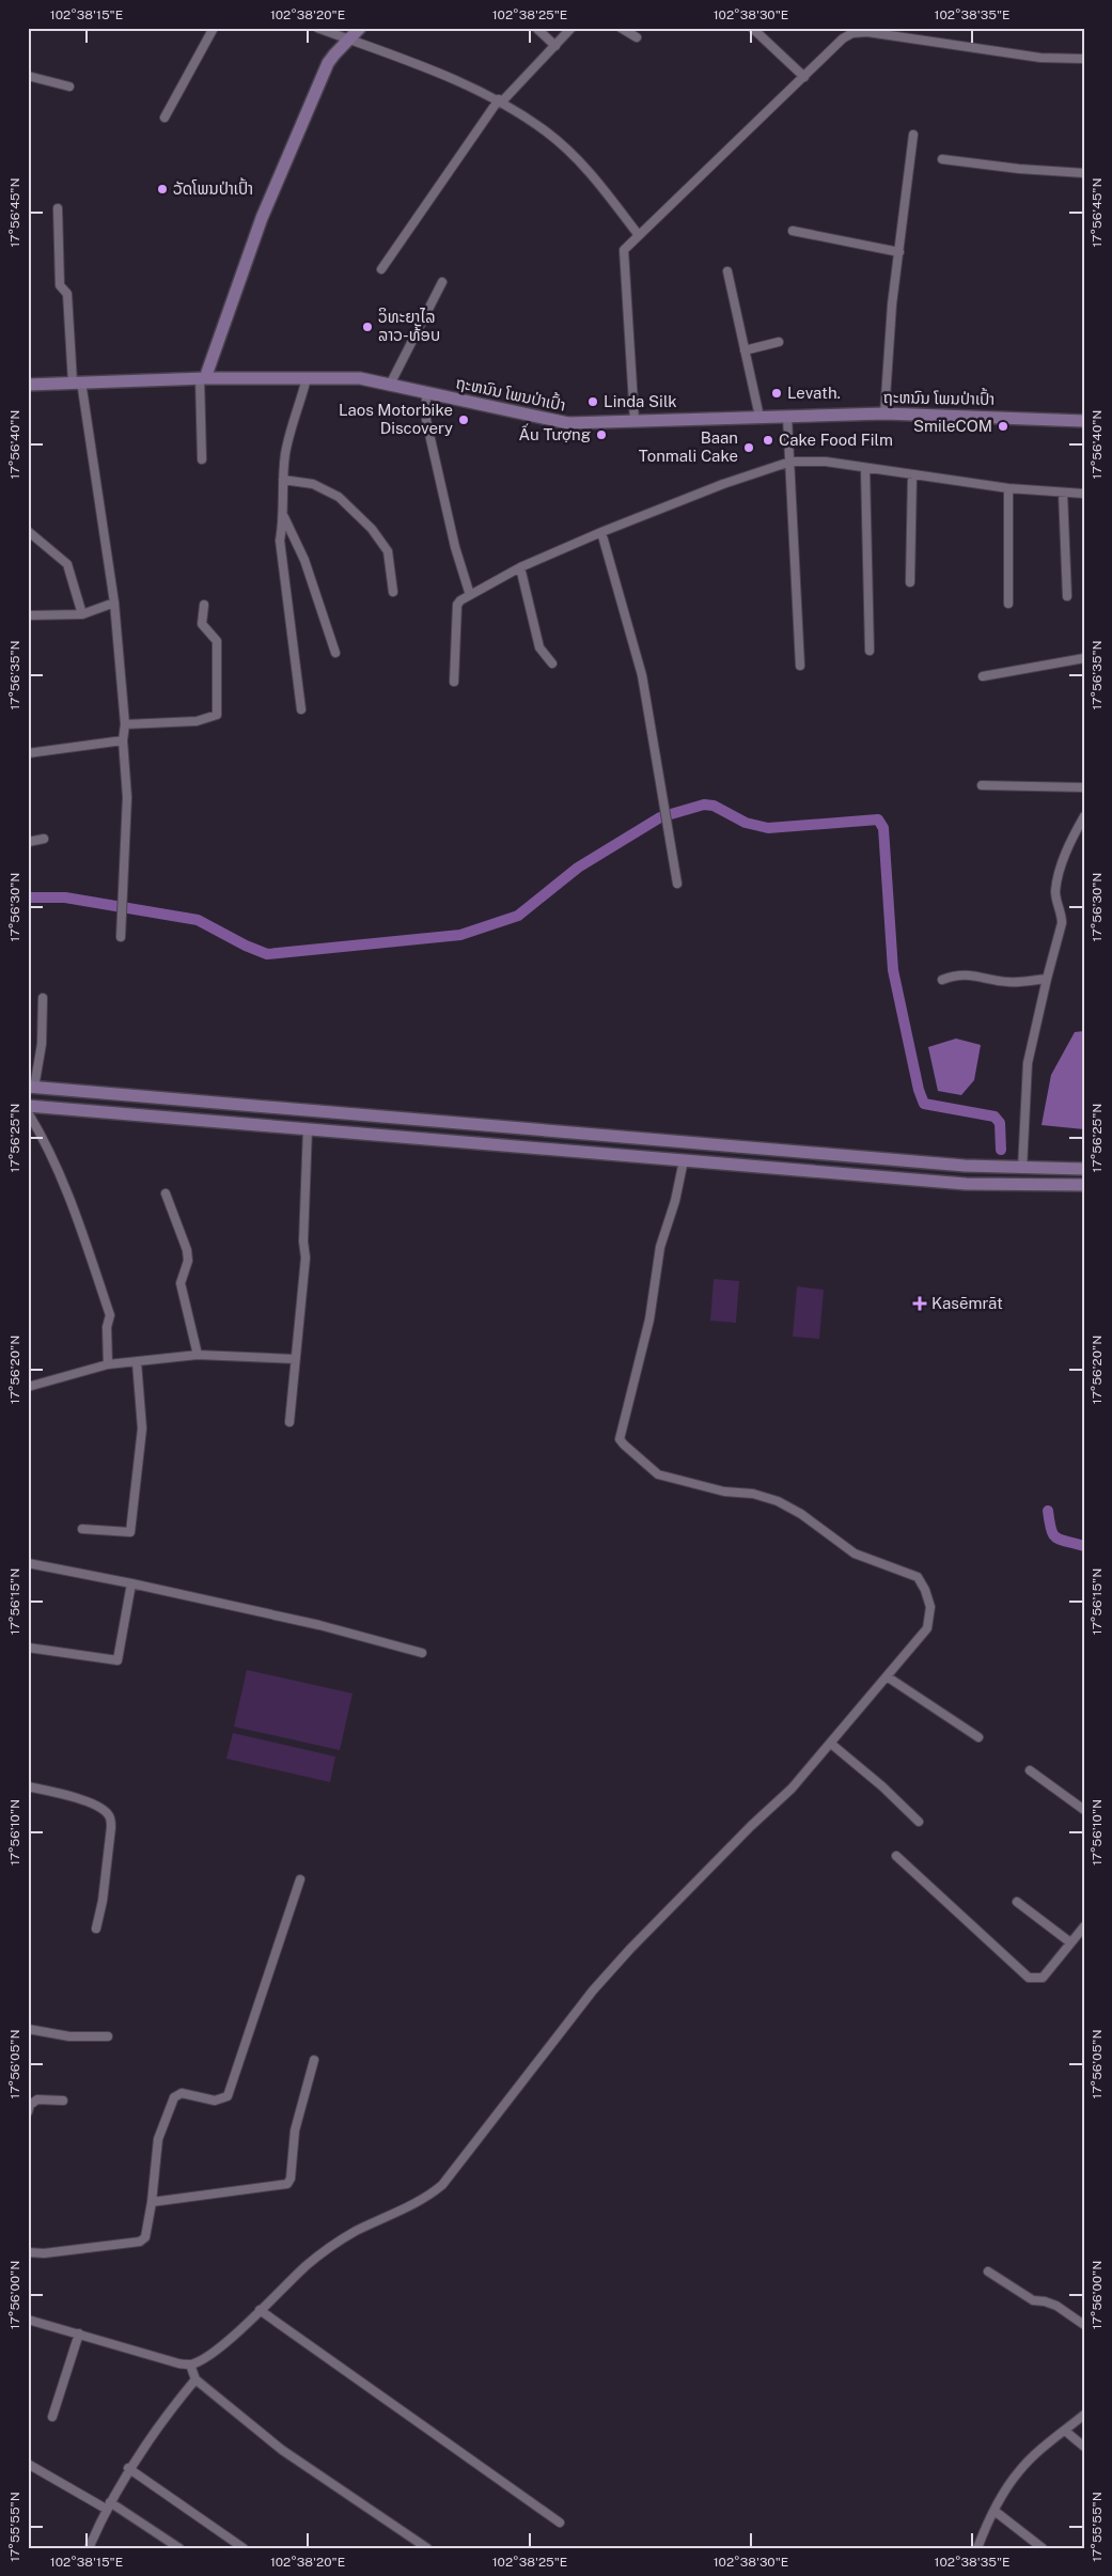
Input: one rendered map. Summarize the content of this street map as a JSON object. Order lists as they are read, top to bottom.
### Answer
{
  "streets": {
    "street": ["ຖະຫນົນ ໂພນປ່າເປົ້າ"]
  },
  "places": {
    "other": [
      "ວັດໂພນປ່າເປົ້າ",
      "ວິທະຍາໄລ ລາວ-ທ້ັອບ",
      "Levath.",
      "Linda Silk",
      "Laos Motorbike Discovery",
      "SmileCOM",
      "Ấu Tượng",
      "Cake Food Film",
      "Baan Tonmali Cake"
    ],
    "health": ["Kasēmrāt"]
  },
  "coordinates": [
    "102°38'15\"E",
    "102°38'20\"E",
    "102°38'25\"E",
    "102°38'30\"E",
    "102°38'35\"E",
    "17°56'45\"N",
    "17°56'40\"N",
    "17°56'35\"N",
    "17°56'30\"N",
    "17°56'25\"N",
    "17°56'20\"N",
    "17°56'15\"N",
    "17°56'10\"N",
    "17°56'05\"N",
    "17°56'00\"N",
    "17°55'55\"N"
  ]
}
